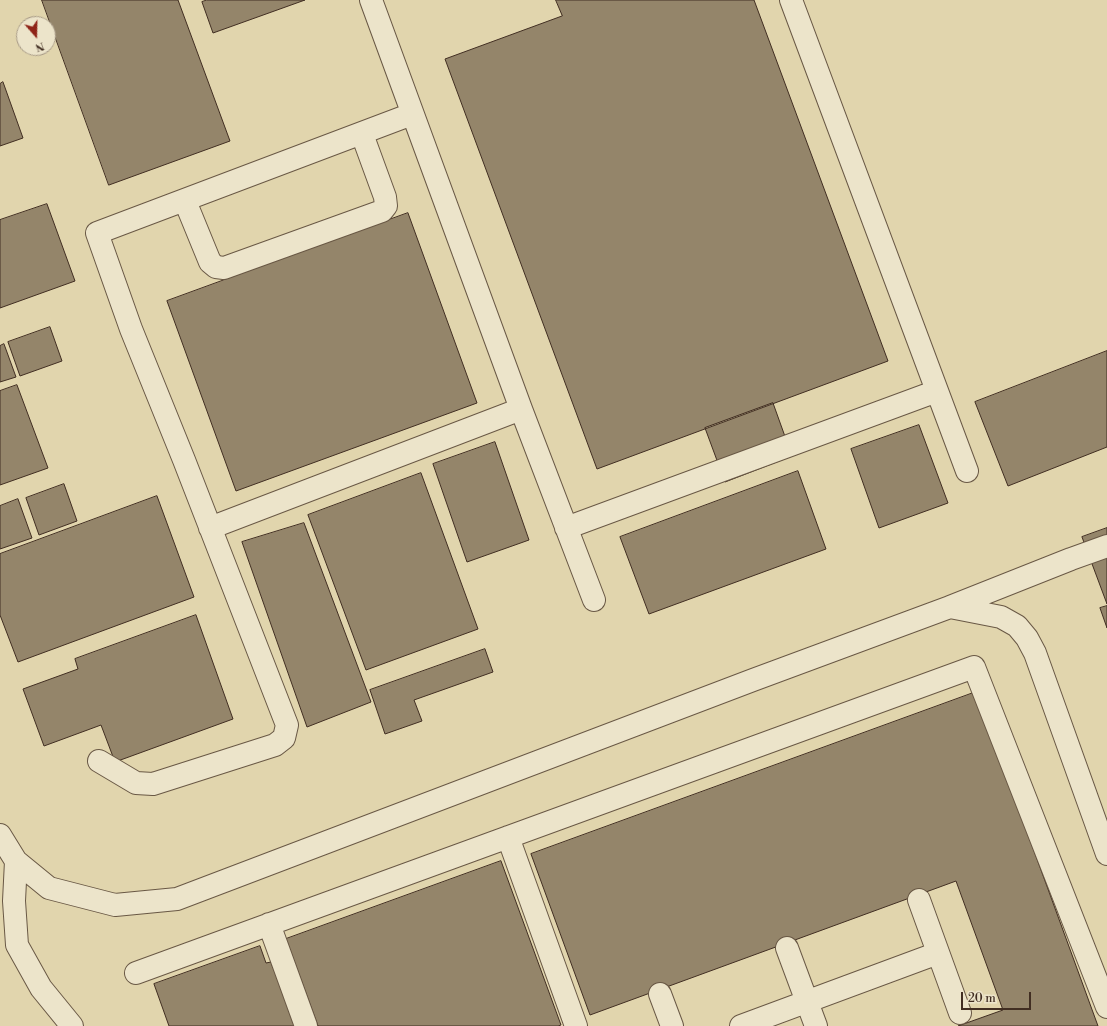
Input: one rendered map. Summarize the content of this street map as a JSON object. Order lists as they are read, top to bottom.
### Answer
{
  "scale_bar": "20 m",
  "north": "bottom"
}
